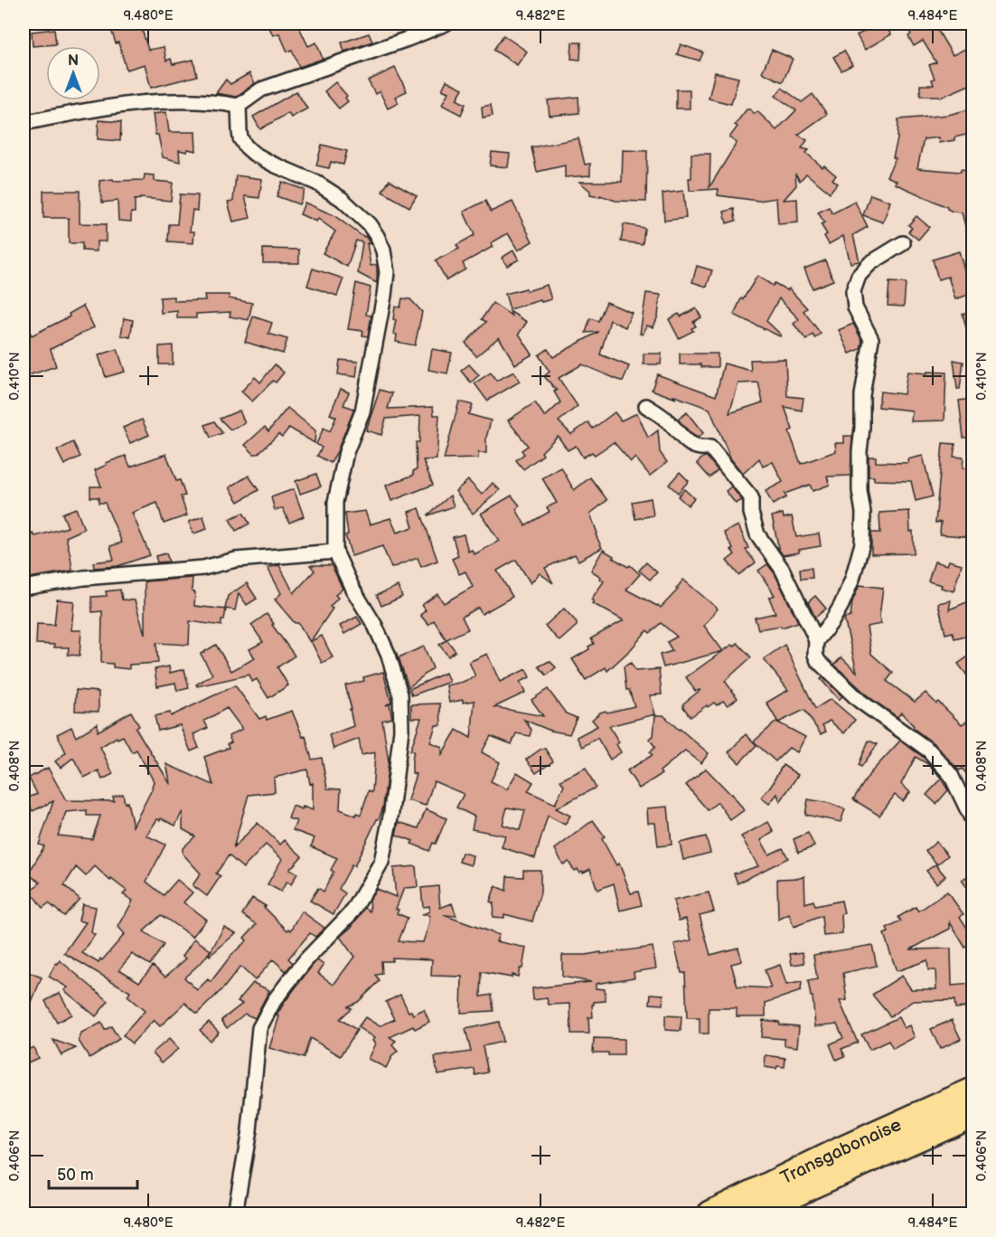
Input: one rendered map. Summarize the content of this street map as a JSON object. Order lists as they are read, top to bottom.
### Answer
{
  "streets": {
    "highway": ["Transgabonaise"]
  },
  "scale_bar": "50 m",
  "north": "top",
  "coordinates": [
    "9.480°E",
    "9.482°E",
    "9.484°E",
    "0.410°N",
    "0.408°N",
    "0.406°N"
  ]
}
